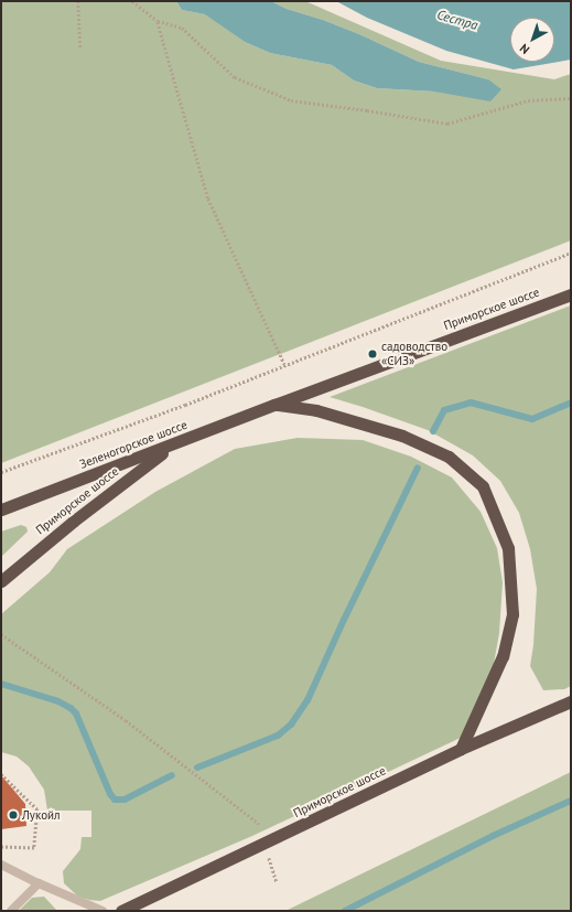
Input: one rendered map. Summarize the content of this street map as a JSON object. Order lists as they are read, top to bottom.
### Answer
{
  "streets": {
    "highway": ["Приморское шоссе", "Зеленогорское шоссе"]
  },
  "crossings": [
    ["Приморское шоссе", "Зеленогорское шоссе"]
  ],
  "water": ["Сестра"],
  "places": ["садоводство «СИЗ»", "Лукойл"],
  "north": "bottom left"
}
